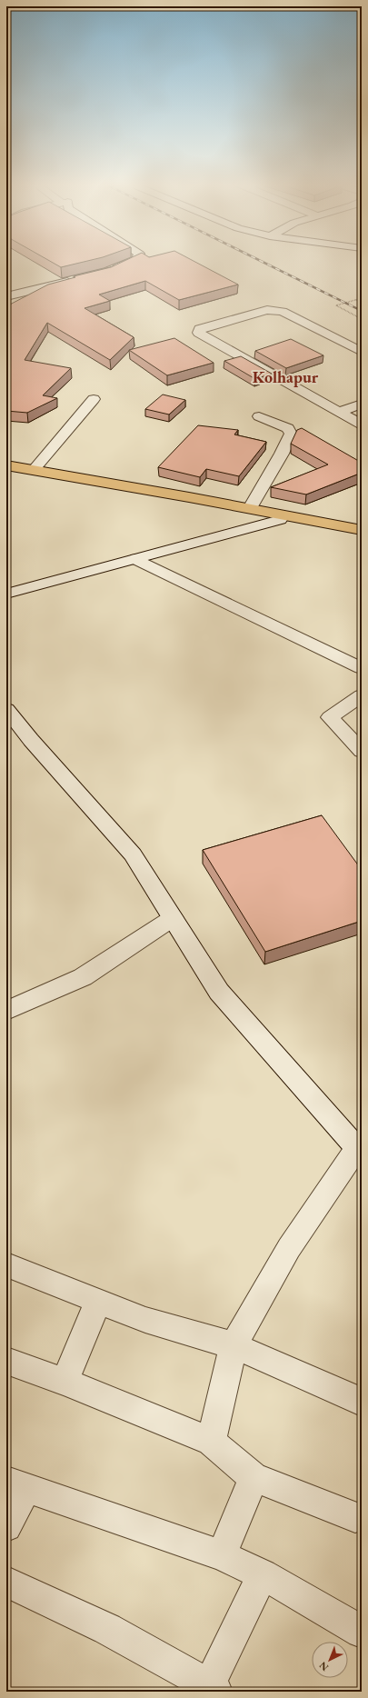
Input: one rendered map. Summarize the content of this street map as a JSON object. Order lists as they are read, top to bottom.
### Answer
{
  "districts": ["Kolhapur"],
  "north": "bottom left"
}
